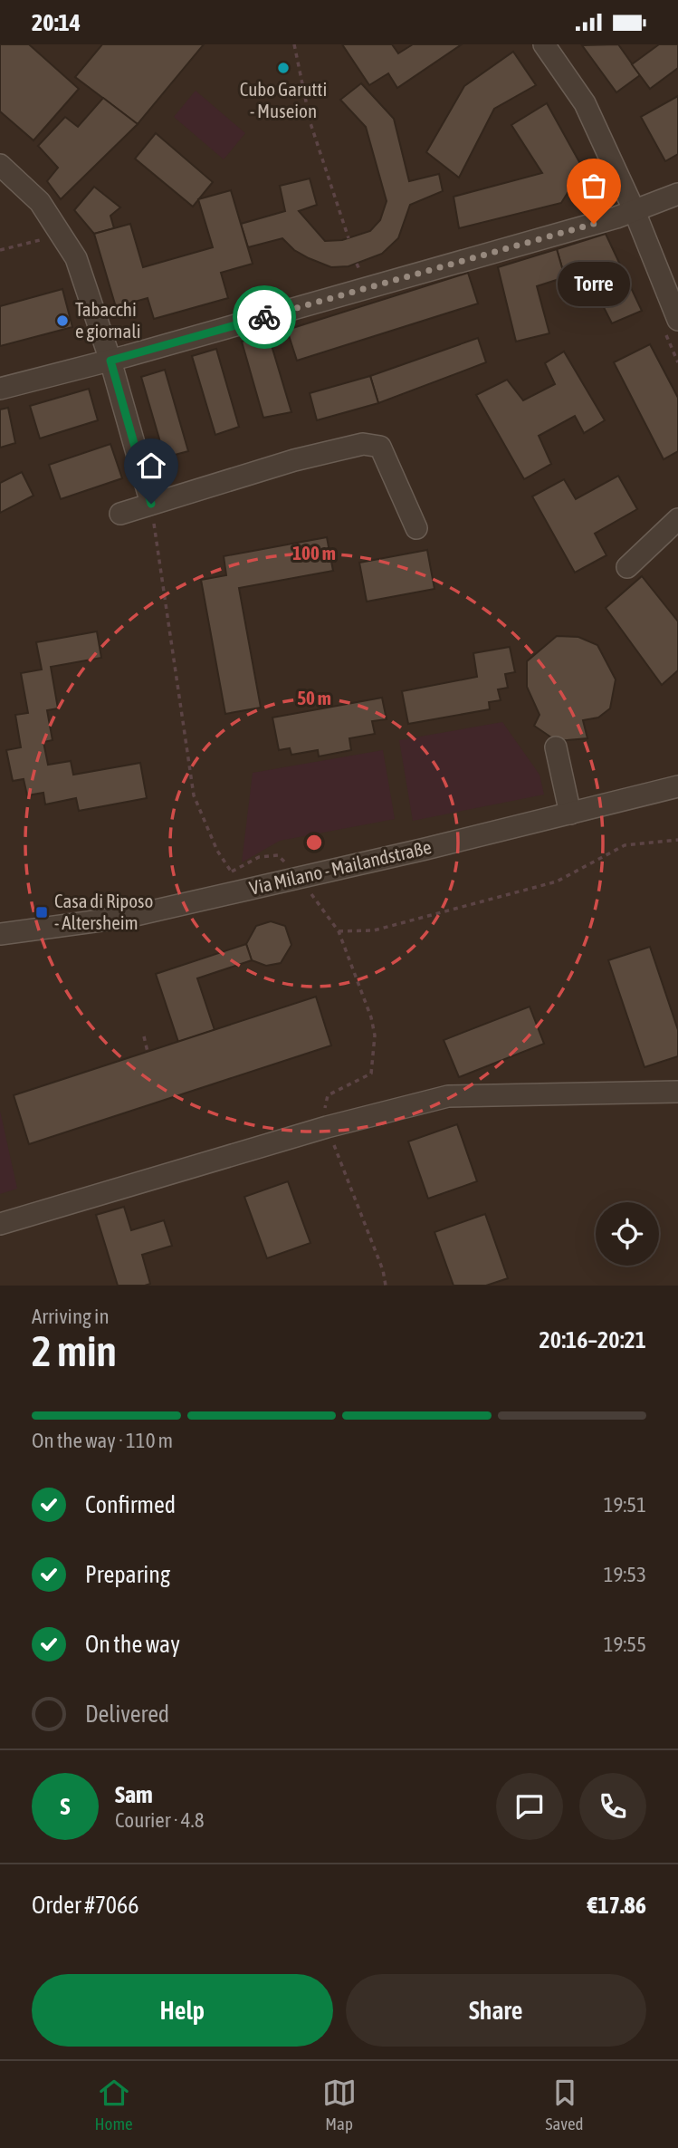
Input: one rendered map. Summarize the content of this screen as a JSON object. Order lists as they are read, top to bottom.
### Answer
{
  "streets": {
    "street": ["Via Milano - Mailandstraße"]
  },
  "places": {
    "other": ["Cubo Garutti - Museion", "Torre", "Tabacchi e giornali"],
    "transit": ["Casa di Riposo - Altersheim"]
  },
  "page": {
    "status": "20:14",
    "bubble": "Torre",
    "heading": ["2 min", "Arriving in", "20:16–20:21"],
    "panel": [
      "Sam",
      "Courier · 4.8",
      "Order #7066",
      "€17.86"
    ],
    "bar": "On the way · 110 m",
    "list": [
      ["Confirmed", "19:51"],
      ["Preparing", "19:53"],
      ["On the way", "19:55"],
      "Delivered"
    ],
    "round": "S",
    "buttons": ["Help", "Share"],
    "tabs": ["Home", "Map", "Saved"]
  },
  "rings": ["100 m", "50 m"]
}
